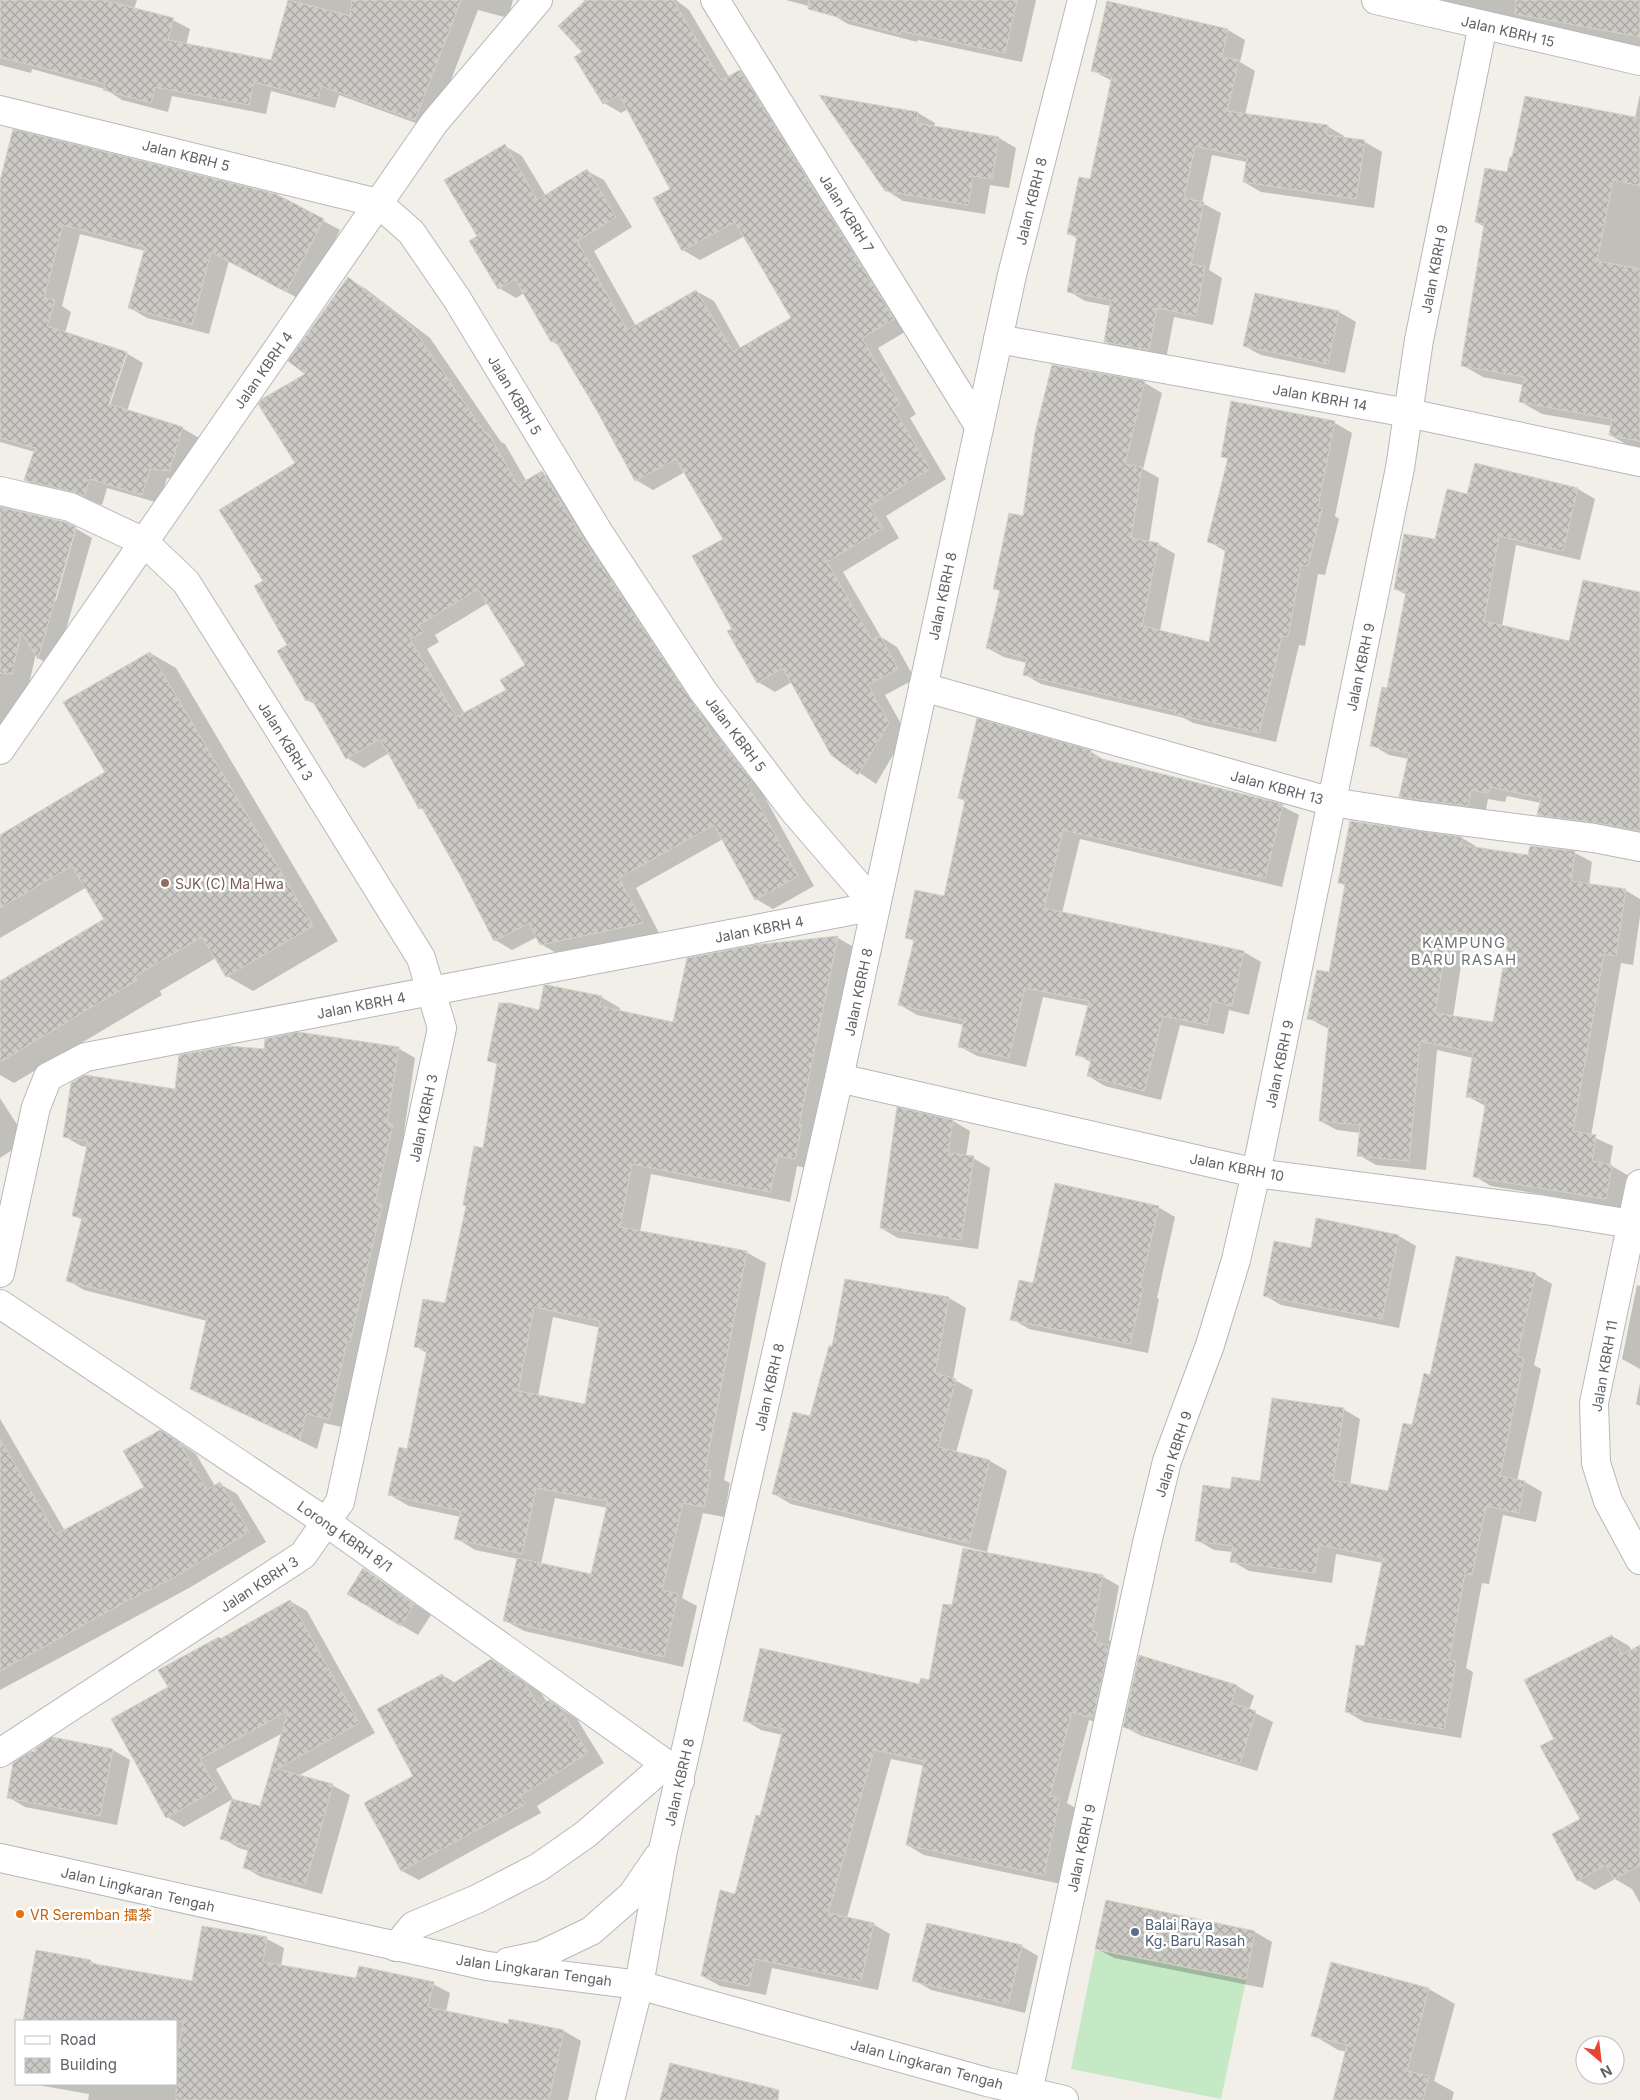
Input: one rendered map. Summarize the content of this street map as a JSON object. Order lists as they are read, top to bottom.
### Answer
{
  "streets": {
    "street": [
      "Jalan KBRH 15",
      "Jalan KBRH 5",
      "Jalan KBRH 8",
      "Jalan KBRH 7",
      "Jalan KBRH 9",
      "Jalan KBRH 4",
      "Jalan KBRH 14",
      "Jalan KBRH 3",
      "Jalan KBRH 13",
      "Jalan KBRH 10",
      "Jalan KBRH 11",
      "Lorong KBRH 8/1",
      "Jalan Lingkaran Tengah"
    ]
  },
  "crossings": [
    ["Jalan KBRH 15", "Jalan KBRH 9"],
    ["Jalan KBRH 5", "Jalan KBRH 8"],
    ["Jalan KBRH 5", "Jalan KBRH 4"],
    ["Jalan KBRH 8", "Jalan KBRH 7"],
    ["Jalan KBRH 8", "Jalan KBRH 4"],
    ["Jalan KBRH 8", "Jalan KBRH 14"],
    ["Jalan KBRH 8", "Jalan KBRH 13"],
    ["Jalan KBRH 8", "Jalan KBRH 10"],
    ["Jalan KBRH 8", "Lorong KBRH 8/1"],
    ["Jalan KBRH 8", "Jalan Lingkaran Tengah"],
    ["Jalan KBRH 9", "Jalan KBRH 14"],
    ["Jalan KBRH 9", "Jalan KBRH 13"],
    ["Jalan KBRH 9", "Jalan KBRH 10"],
    ["Jalan KBRH 9", "Jalan Lingkaran Tengah"],
    ["Jalan KBRH 4", "Jalan KBRH 3"],
    ["Jalan KBRH 3", "Lorong KBRH 8/1"],
    ["Jalan KBRH 10", "Jalan KBRH 11"]
  ],
  "districts": ["KAMPUNG BARU RASAH"],
  "places": ["SJK (C) Ma Hwa", "VR Seremban 擂茶", "Balai Raya Kg. Baru Rasah"],
  "legend": ["Road", "Building"],
  "north": "bottom right"
}
